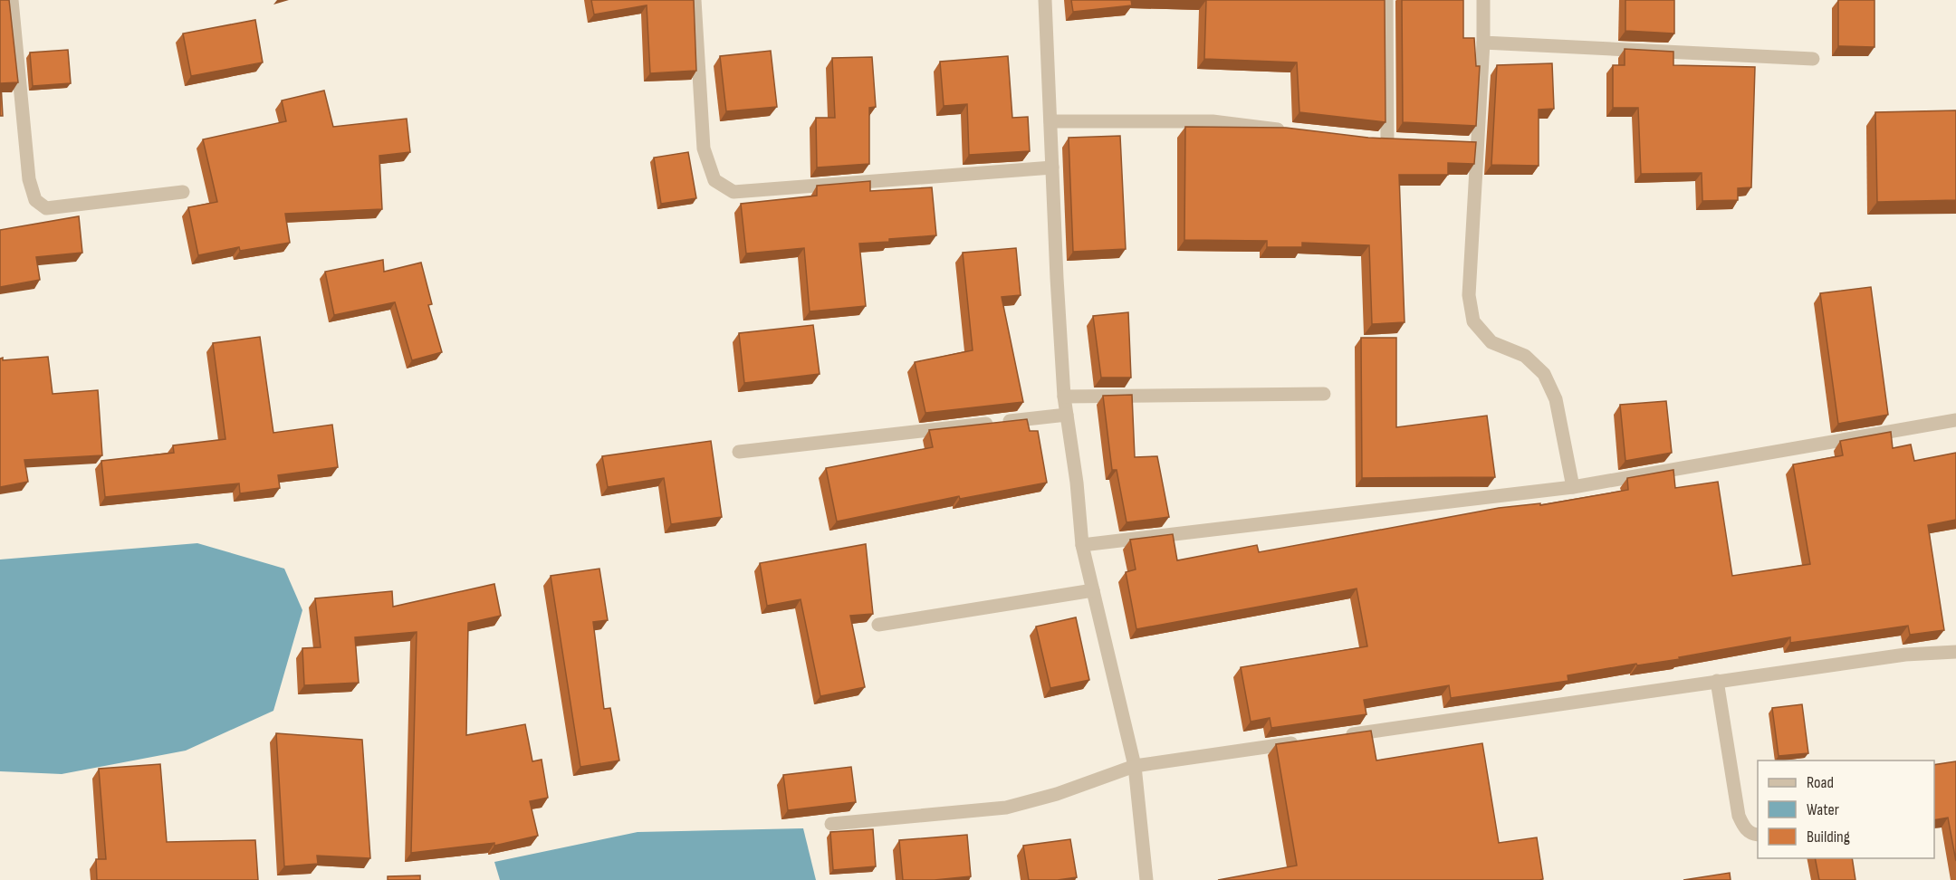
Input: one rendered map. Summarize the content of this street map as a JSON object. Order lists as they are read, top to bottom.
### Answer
{
  "legend": ["Road", "Water", "Building"]
}
